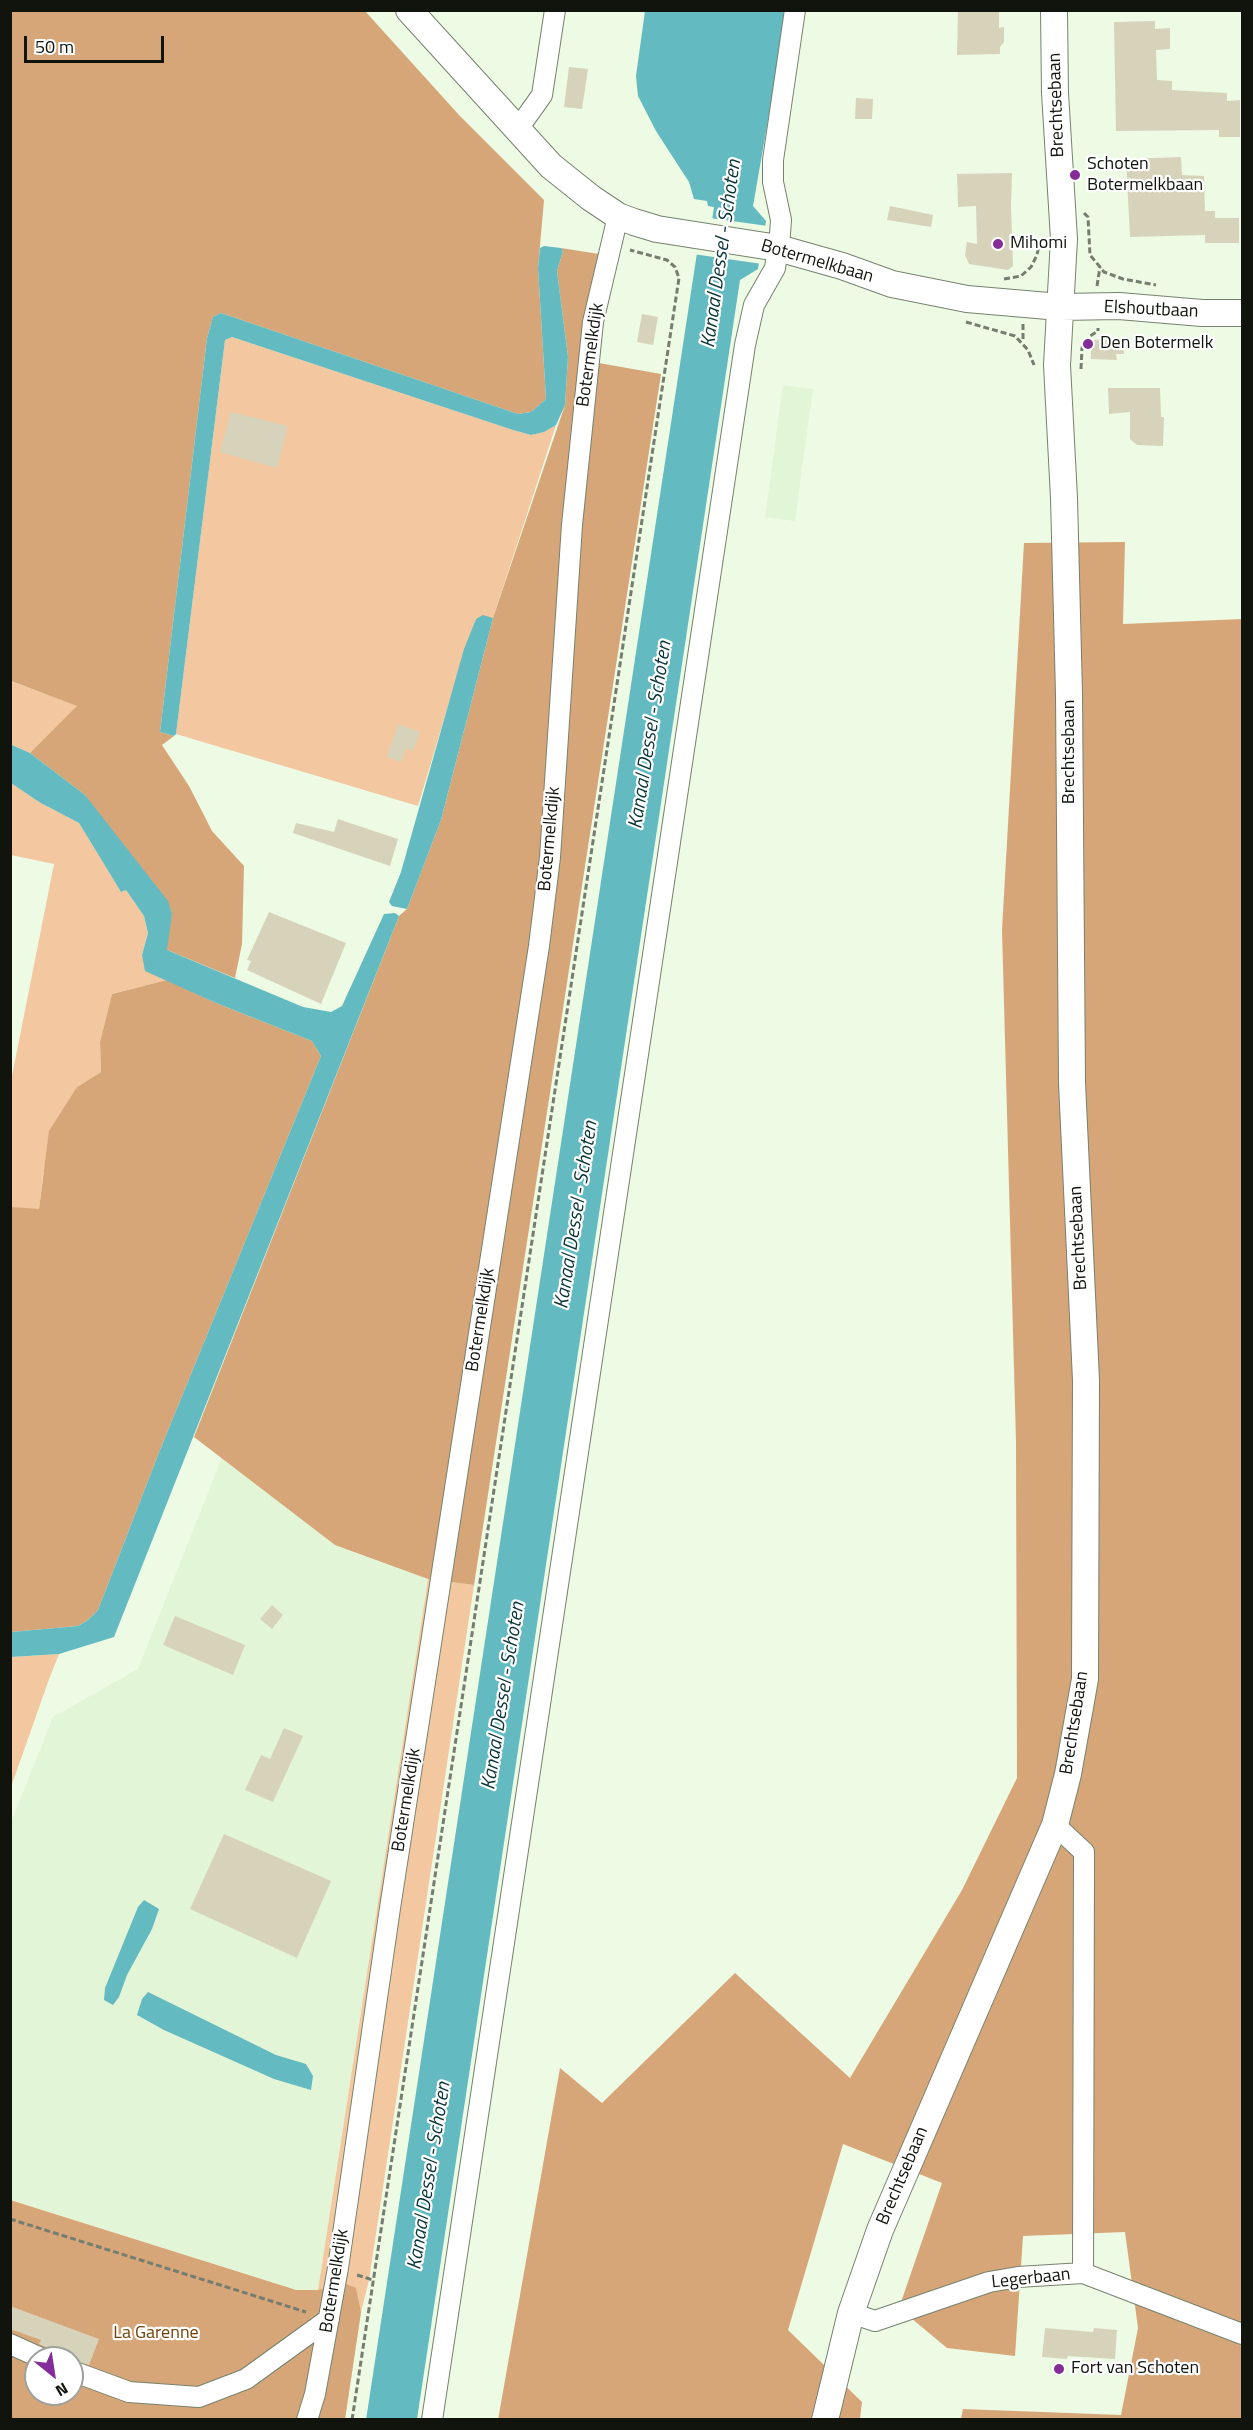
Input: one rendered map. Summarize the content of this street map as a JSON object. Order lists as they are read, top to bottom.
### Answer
{
  "streets": {
    "main road": ["Brechtsebaan", "Botermelkbaan", "Elshoutbaan"],
    "street": ["Botermelkdijk", "Legerbaan"]
  },
  "crossings": [
    ["Brechtsebaan", "Botermelkbaan"],
    ["Brechtsebaan", "Elshoutbaan"],
    ["Brechtsebaan", "Legerbaan"],
    ["Botermelkbaan", "Elshoutbaan"],
    ["Botermelkbaan", "Botermelkdijk"]
  ],
  "water": ["Kanaal Dessel - Schoten"],
  "parks": ["La Garenne"],
  "places": [
    "Schoten Botermelkbaan",
    "Mihomi",
    "Den Botermelk",
    "Fort van Schoten"
  ],
  "scale_bar": "50 m",
  "north": "bottom right"
}
